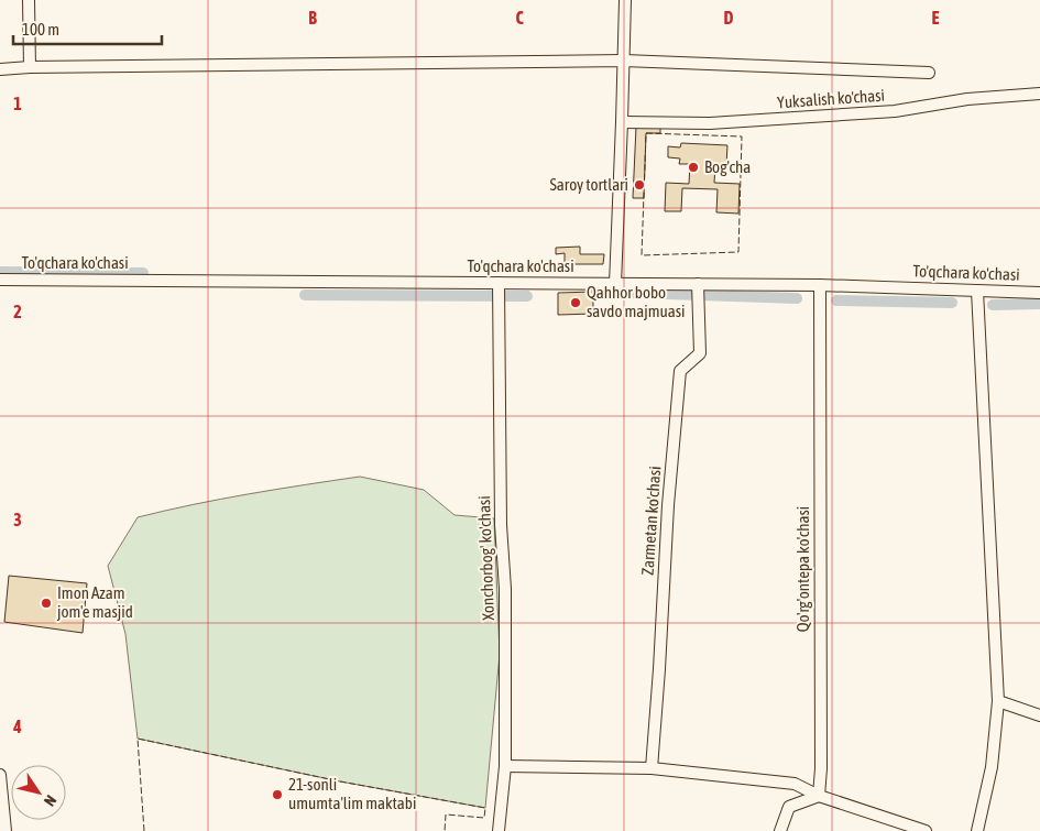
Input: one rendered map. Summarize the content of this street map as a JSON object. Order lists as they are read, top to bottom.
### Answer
{
  "streets": {
    "street": [
      "Yuksalish ko'chasi",
      "To'qchara ko'chasi",
      "Zarmetan ko'chasi",
      "Xonchorbog' ko'chasi",
      "Qo'rg'ontepa ko'chasi"
    ]
  },
  "crossings": [
    ["To'qchara ko'chasi", "Zarmetan ko'chasi"],
    ["To'qchara ko'chasi", "Xonchorbog' ko'chasi"],
    ["To'qchara ko'chasi", "Qo'rg'ontepa ko'chasi"]
  ],
  "places": [
    "Bog'cha",
    "Saroy tortlari",
    "Qahhor bobo savdo majmuasi",
    "Imon Azam jom'e masjid",
    "21-sonli umumta'lim maktabi"
  ],
  "scale_bar": "100 m",
  "north": "bottom right",
  "grid": {
    "columns": [
      "B",
      "C",
      "D",
      "E"
    ],
    "rows": [
      "1",
      "2",
      "3",
      "4"
    ]
  }
}
